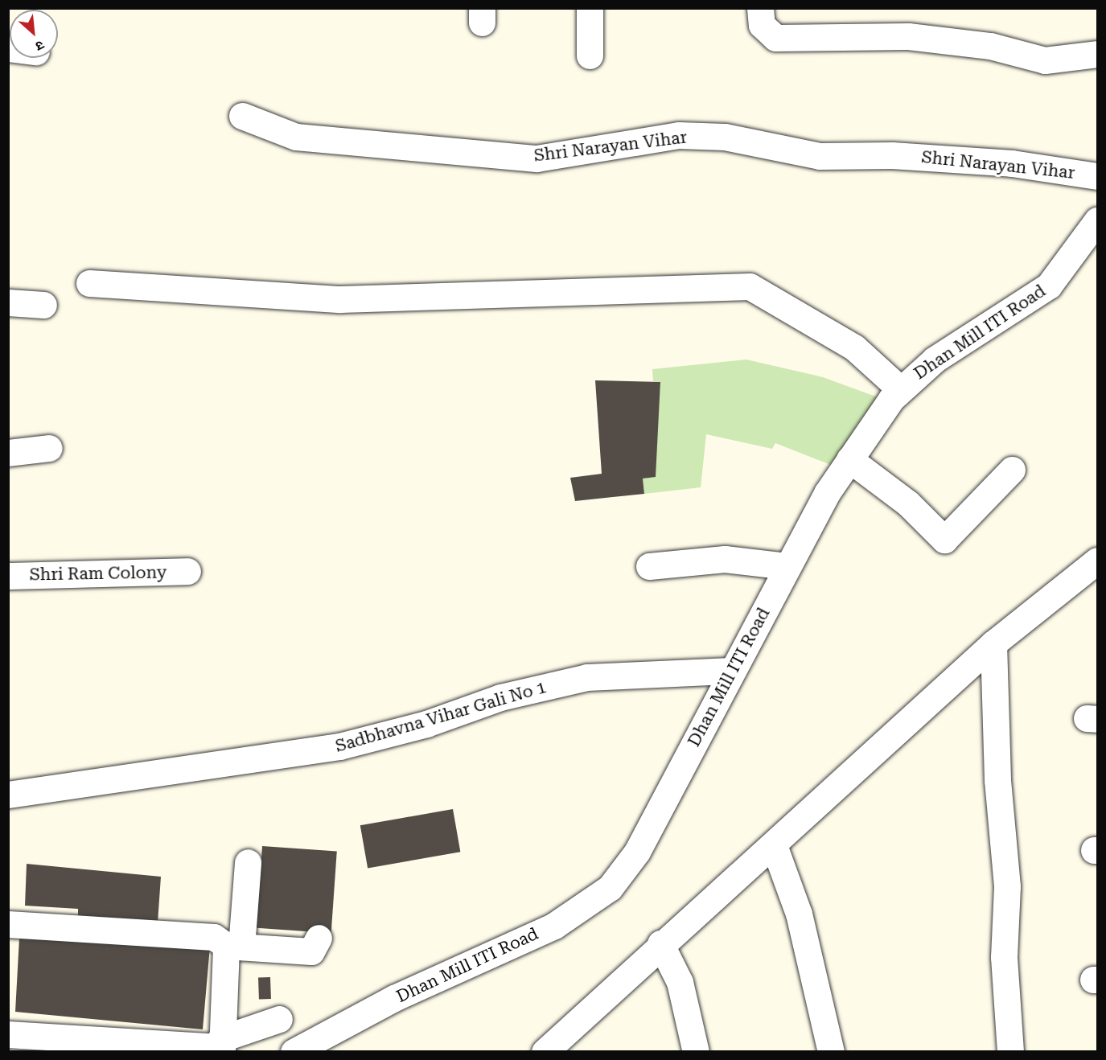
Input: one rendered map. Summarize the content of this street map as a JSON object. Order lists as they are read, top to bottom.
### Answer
{
  "streets": {
    "street": [
      "Shri Narayan Vihar",
      "Dhan Mill ITI Road",
      "Shri Ram Colony",
      "Sadbhavna Vihar Gali No 1"
    ]
  },
  "crossings": [
    ["Dhan Mill ITI Road", "Sadbhavna Vihar Gali No 1"]
  ],
  "north": "bottom right"
}
